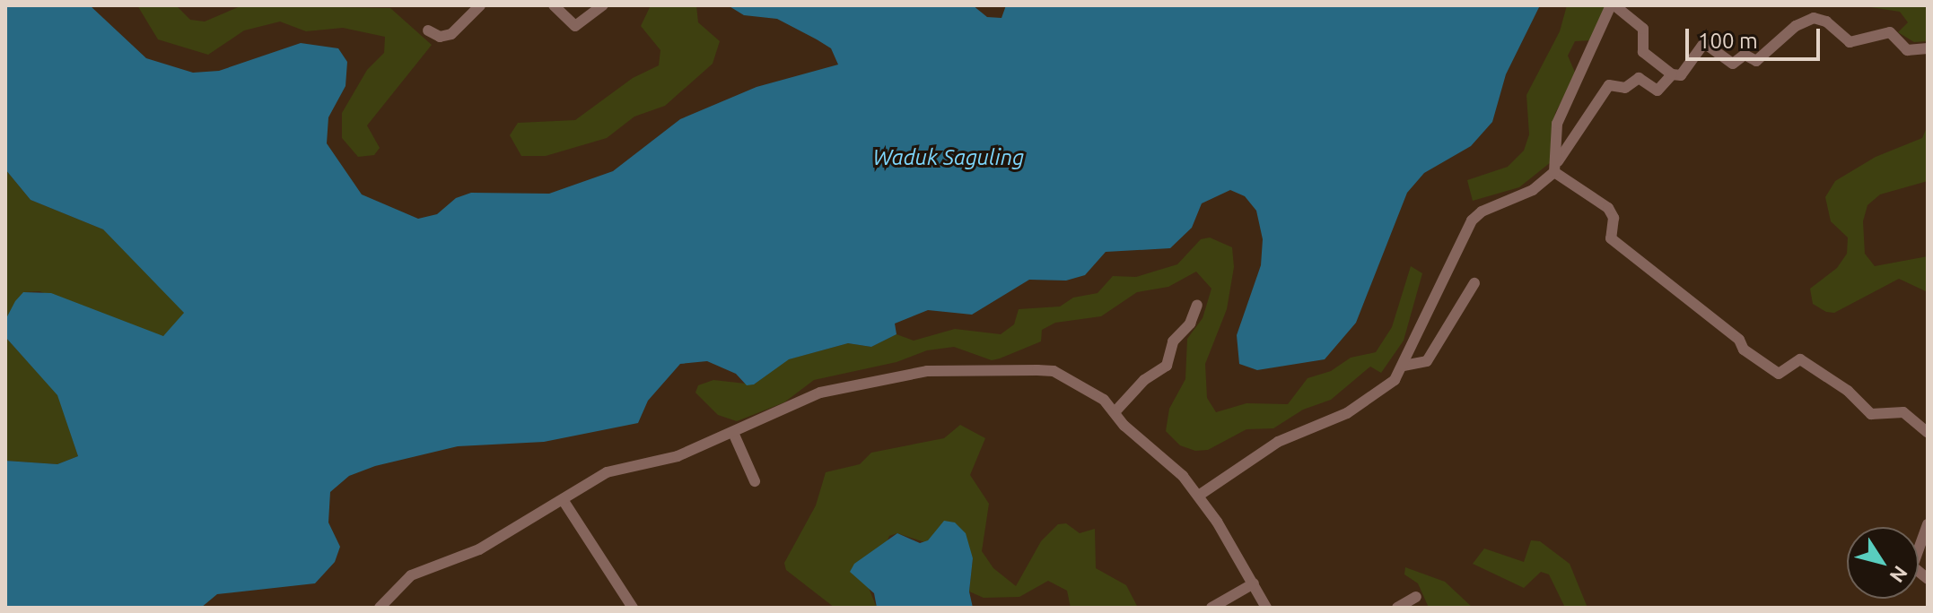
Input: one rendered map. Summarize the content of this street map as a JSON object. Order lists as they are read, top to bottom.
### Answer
{
  "water": ["Waduk Saguling"],
  "scale_bar": "100 m",
  "north": "bottom right"
}
